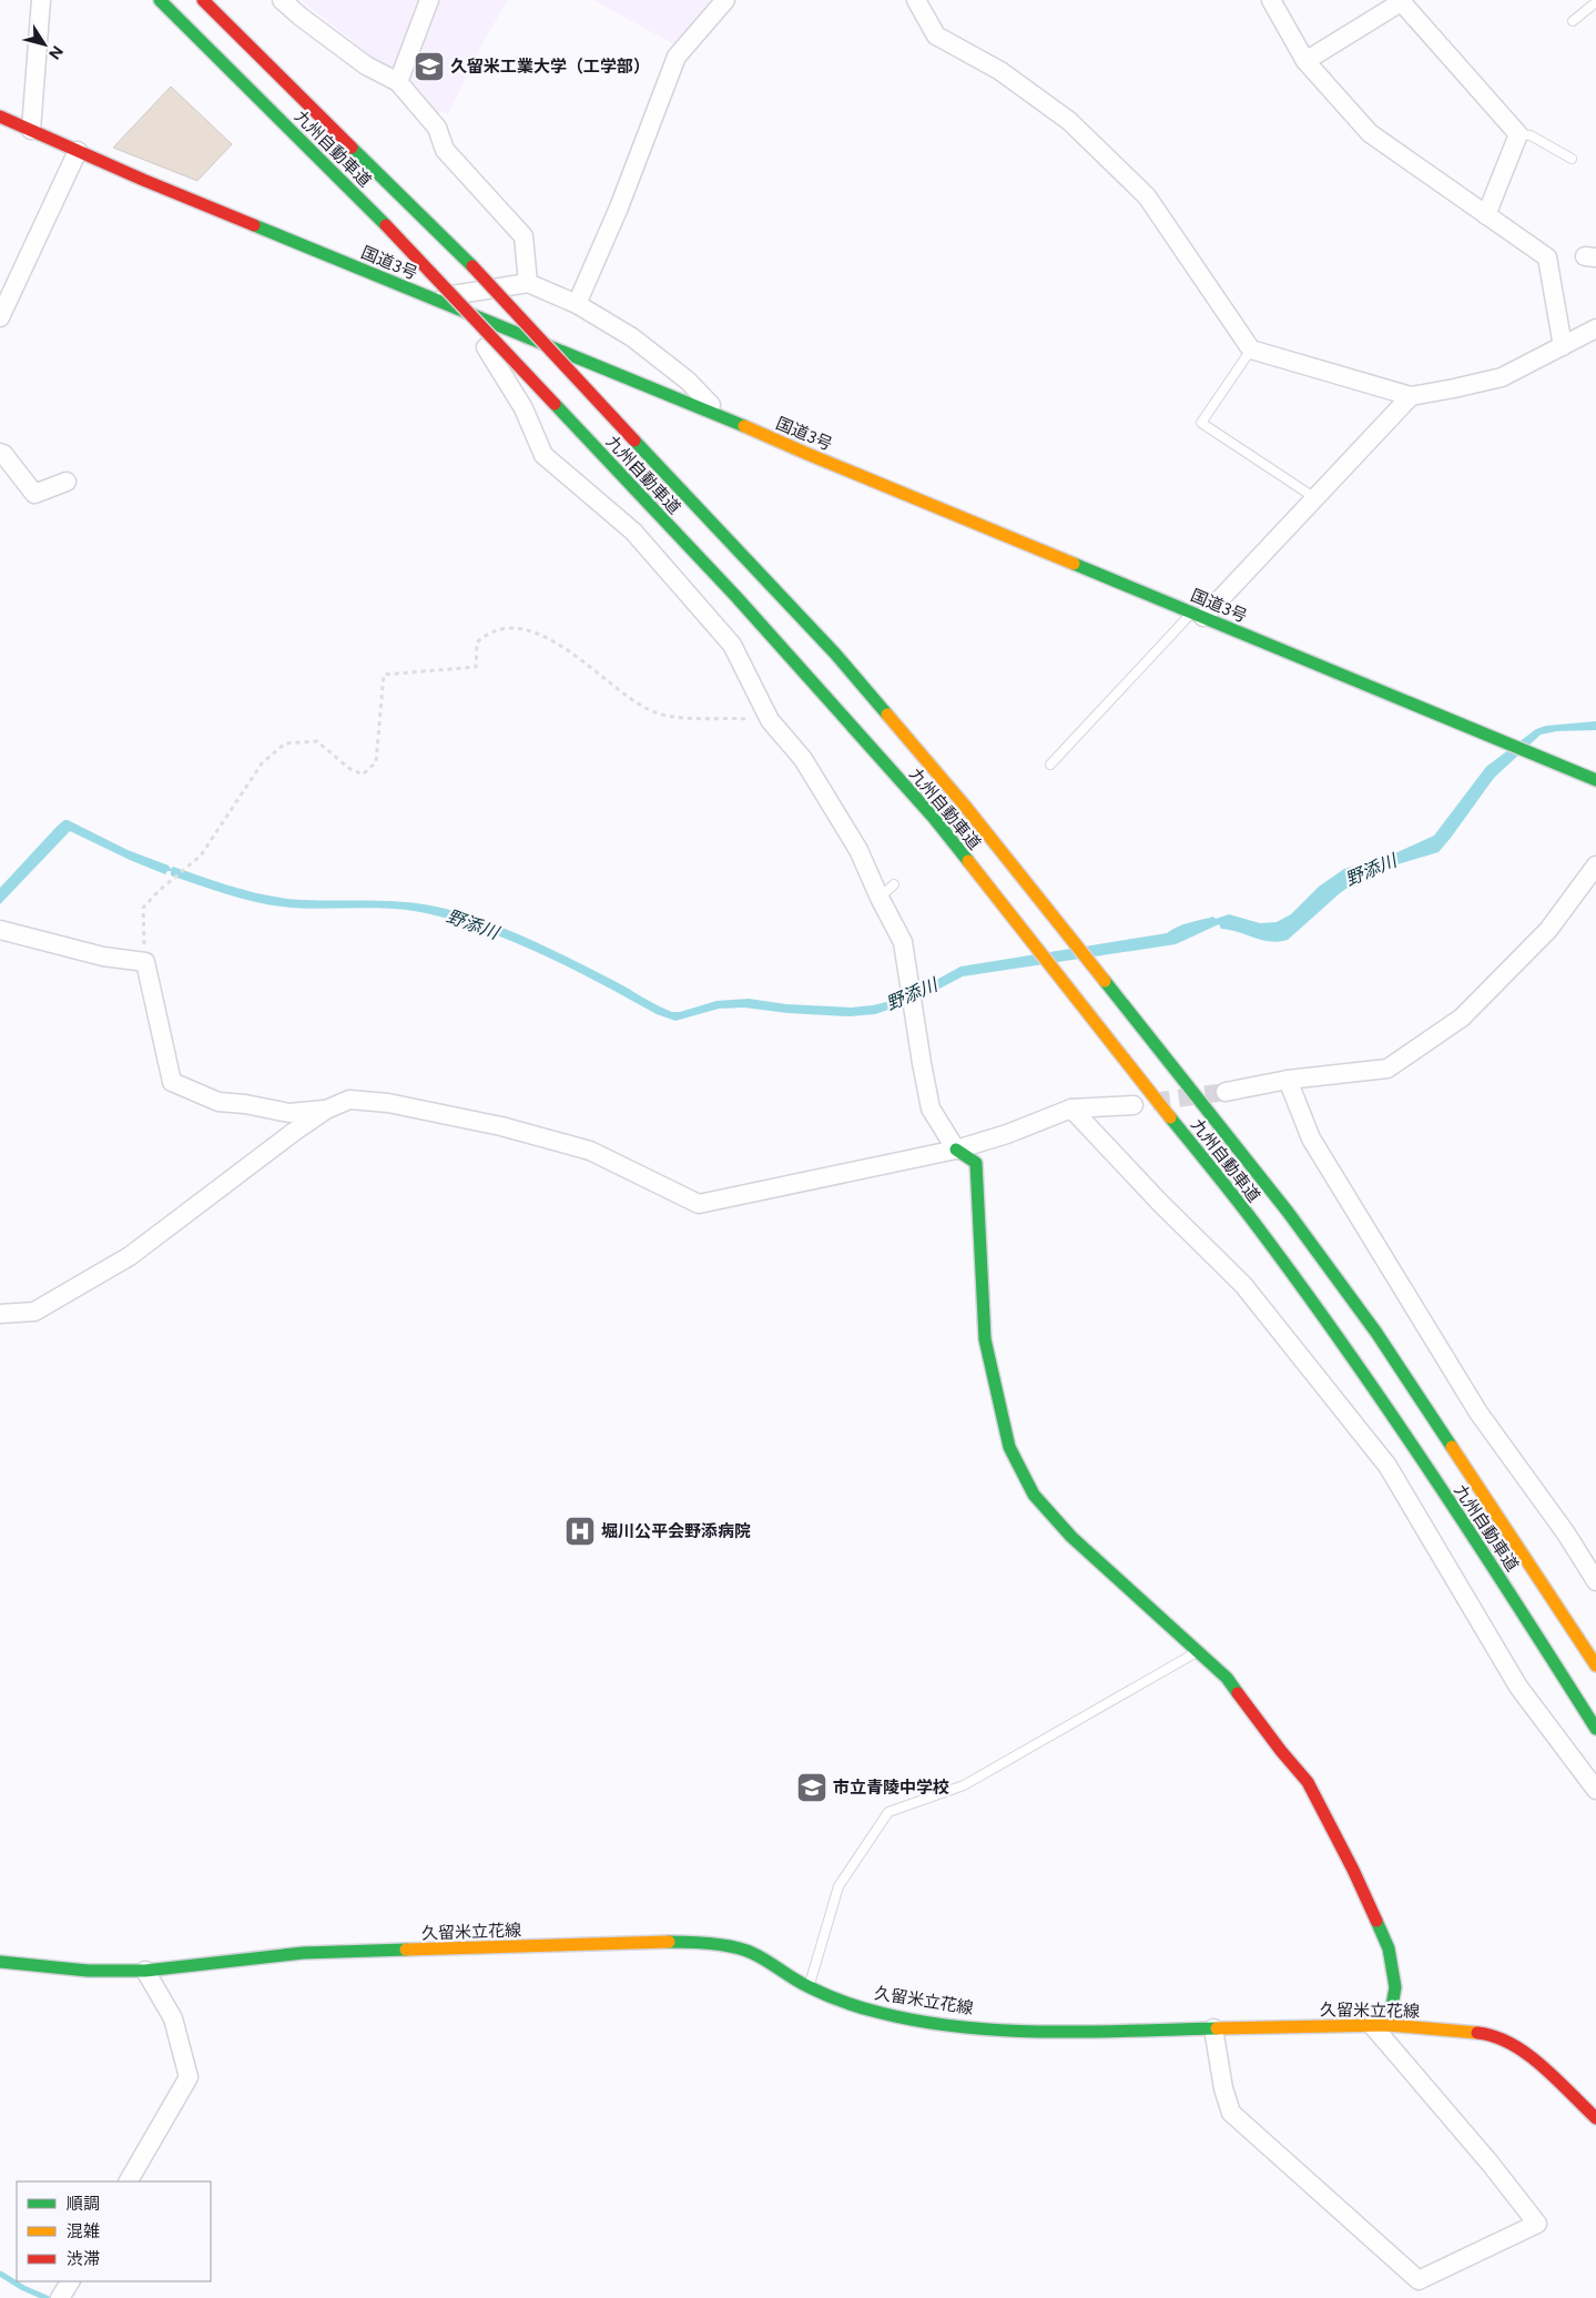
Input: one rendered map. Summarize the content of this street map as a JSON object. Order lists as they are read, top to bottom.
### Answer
{
  "streets": {
    "main road": ["九州自動車道", "国道3号", "久留米立花線"]
  },
  "water": ["野添川"],
  "places": {
    "school or university": ["久留米工業大学（工学部）", "市立青陵中学校"],
    "hospital": ["堀川公平会野添病院"]
  },
  "legend": ["順調", "混雑", "渋滞"],
  "north": "bottom right"
}
